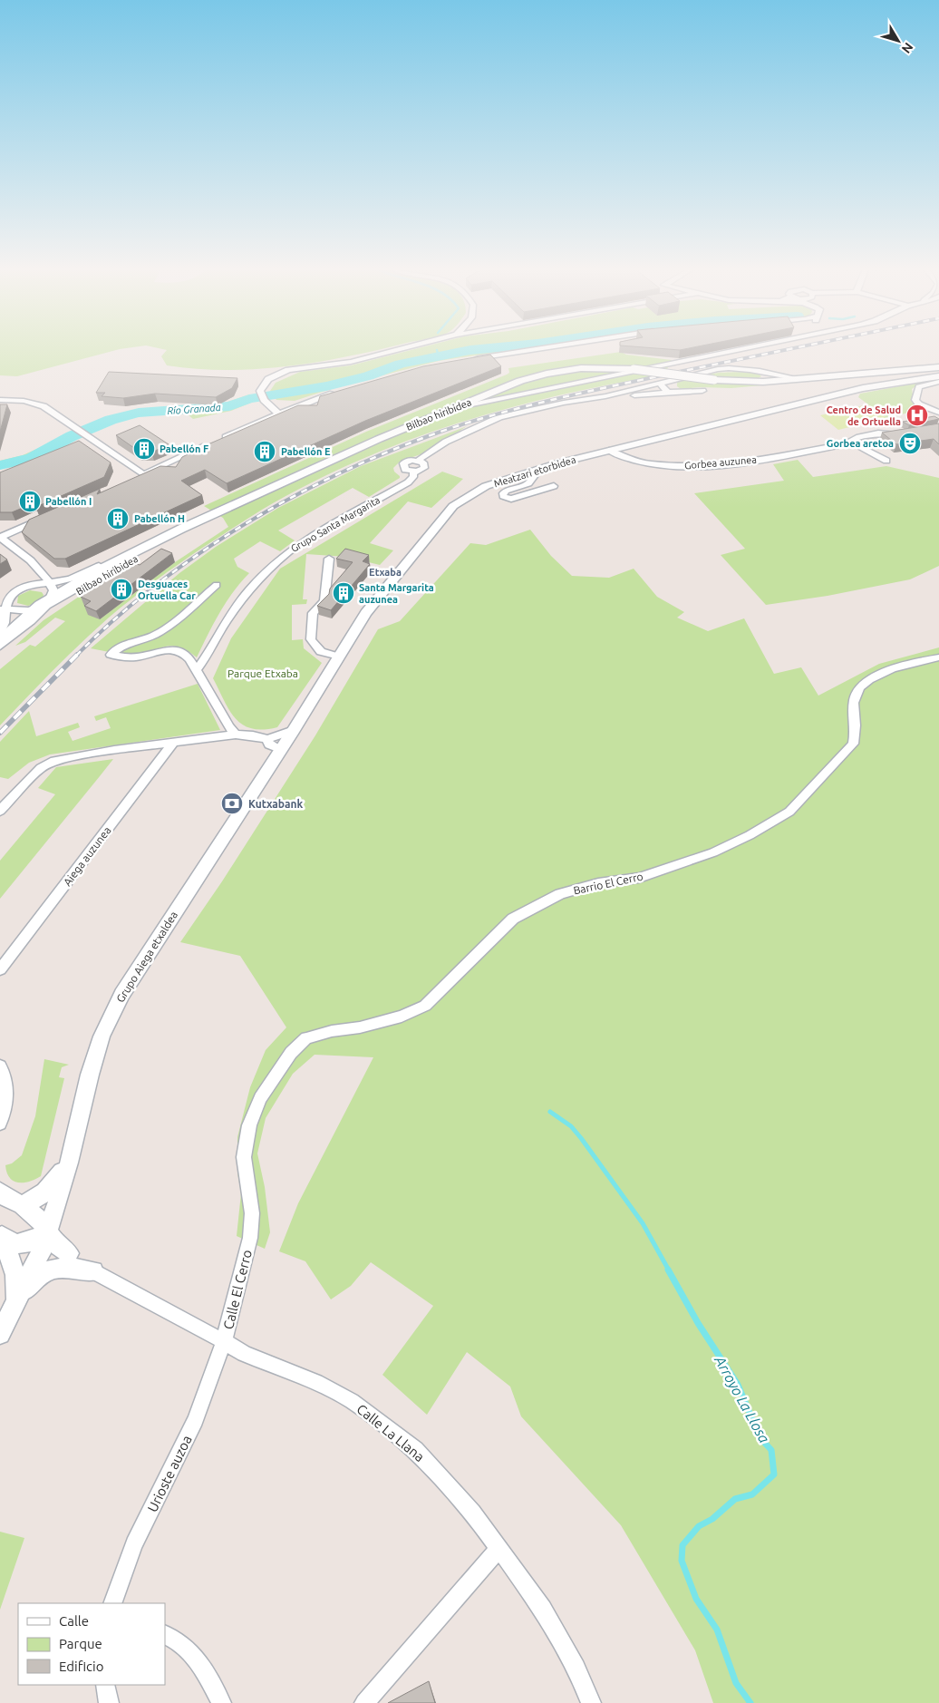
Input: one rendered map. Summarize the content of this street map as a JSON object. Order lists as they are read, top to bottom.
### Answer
{
  "streets": {
    "street": [
      "Bilbao hiribidea",
      "Gorbea auzunea",
      "Meatzari etorbidea",
      "Grupo Santa Margarita",
      "Aiega auzunea",
      "Barrio El Cerro",
      "Grupo Aiega etxaldea",
      "Calle El Cerro",
      "Calle La Llana",
      "Urioste auzoa"
    ]
  },
  "crossings": [
    ["Gorbea auzunea", "Meatzari etorbidea"],
    ["Meatzari etorbidea", "Grupo Aiega etxaldea"],
    ["Barrio El Cerro", "Calle El Cerro"],
    ["Calle El Cerro", "Calle La Llana"],
    ["Calle El Cerro", "Urioste auzoa"],
    ["Calle La Llana", "Urioste auzoa"]
  ],
  "districts": ["Etxaba"],
  "water": ["Río Granada", "Arroyo La Llosa"],
  "parks": ["Parque Etxaba"],
  "places": {
    "hospital": ["Centro de Salud de Ortuella"],
    "theatre": ["Gorbea aretoa"],
    "building": [
      "Pabellón F",
      "Pabellón E",
      "Pabellón I",
      "Pabellón H",
      "Desguaces Ortuella Car",
      "Santa Margarita auzunea"
    ],
    "bank": ["Kutxabank"]
  },
  "legend": ["Calle", "Parque", "Edificio"],
  "north": "bottom right"
}
